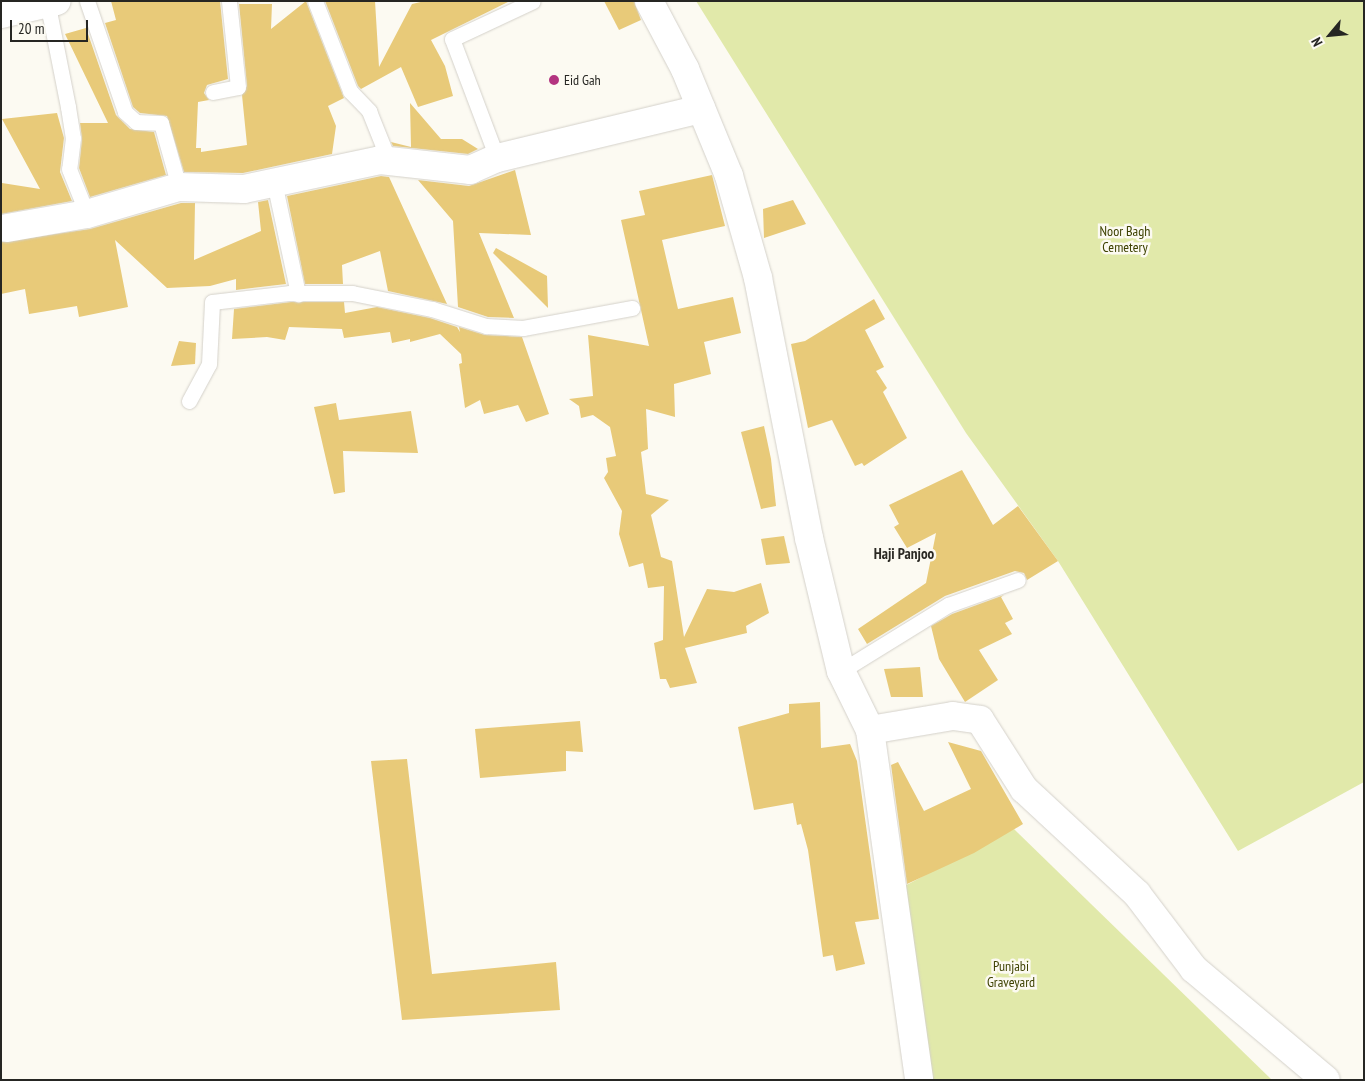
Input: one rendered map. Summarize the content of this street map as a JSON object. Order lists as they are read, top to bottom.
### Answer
{
  "districts": ["Haji Panjoo"],
  "parks": ["Noor Bagh Cemetery", "Punjabi Graveyard"],
  "places": ["Eid Gah"],
  "scale_bar": "20 m",
  "north": "bottom left"
}
